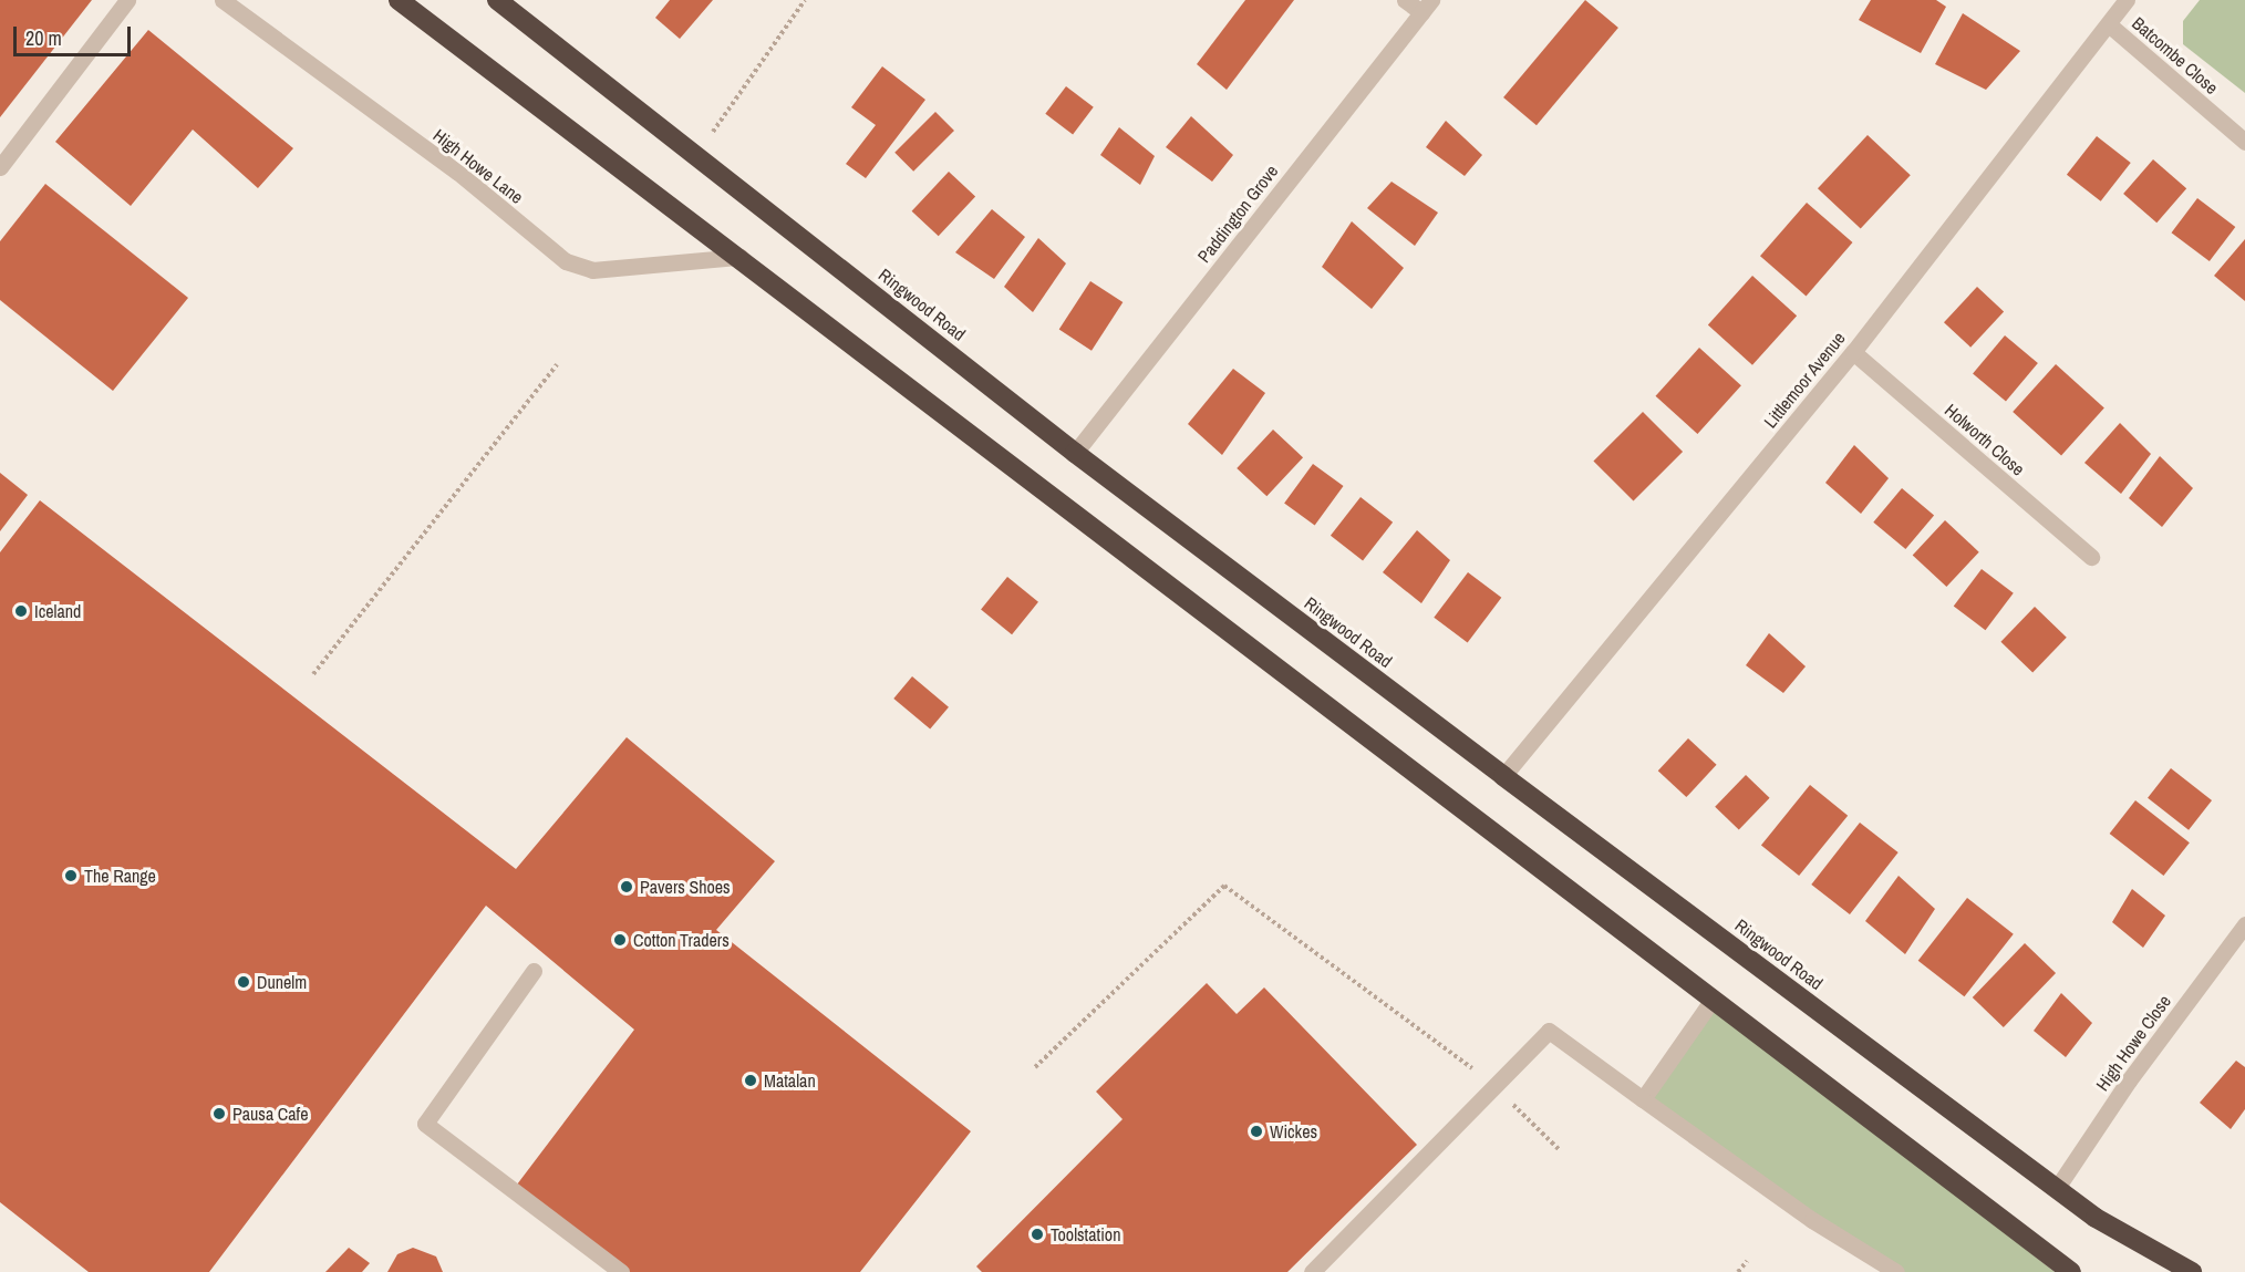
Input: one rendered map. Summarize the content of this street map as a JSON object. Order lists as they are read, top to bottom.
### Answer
{
  "streets": {
    "highway": ["Ringwood Road"],
    "street": [
      "Batcombe Close",
      "High Howe Lane",
      "Paddington Grove",
      "Littlemoor Avenue",
      "Holworth Close",
      "High Howe Close"
    ]
  },
  "crossings": [
    ["Batcombe Close", "Littlemoor Avenue"],
    ["Paddington Grove", "Ringwood Road"],
    ["Ringwood Road", "Littlemoor Avenue"],
    ["Ringwood Road", "High Howe Close"],
    ["Littlemoor Avenue", "Holworth Close"]
  ],
  "places": [
    "Iceland",
    "The Range",
    "Pavers Shoes",
    "Cotton Traders",
    "Dunelm",
    "Matalan",
    "Pausa Cafe",
    "Wickes",
    "Toolstation"
  ],
  "scale_bar": "20 m"
}
